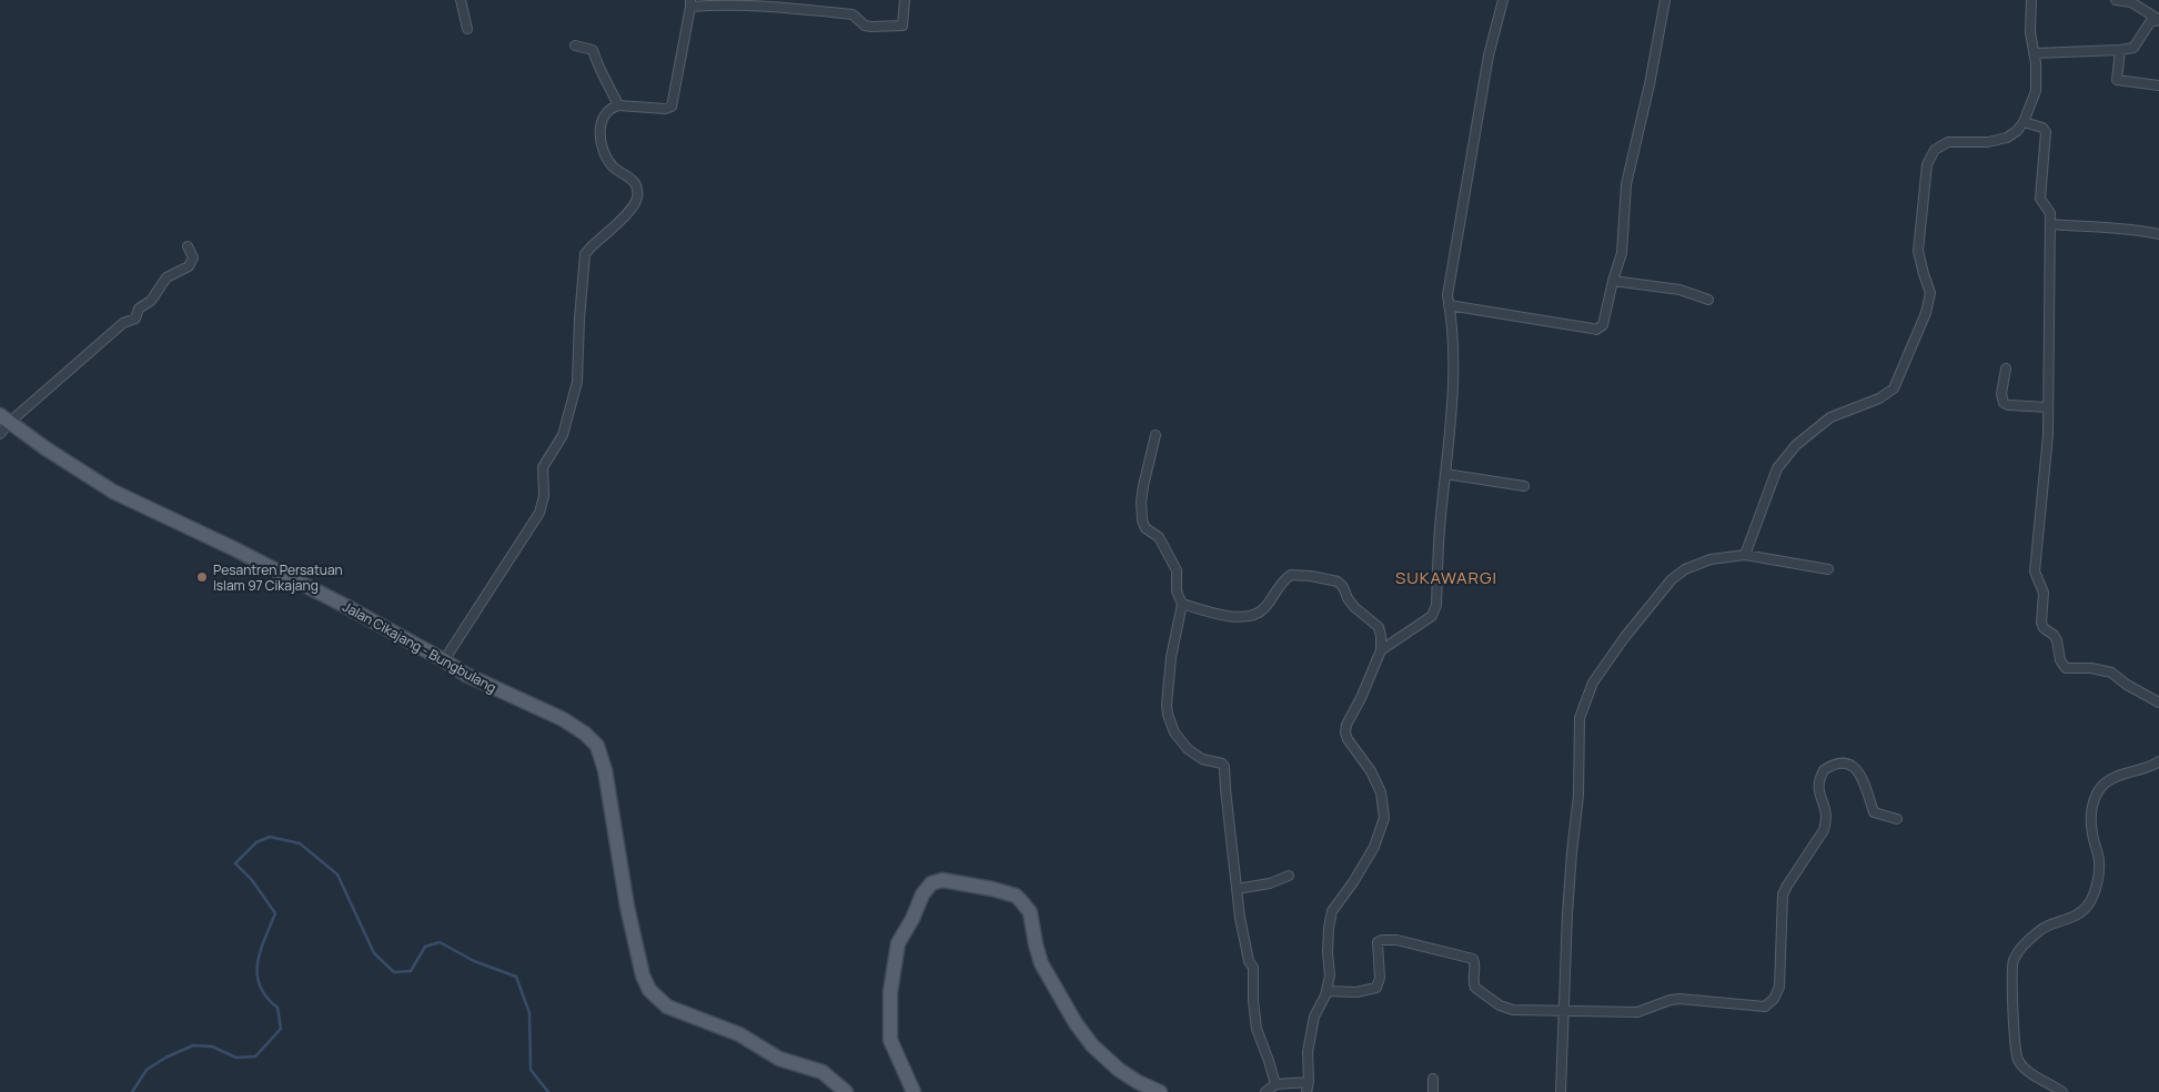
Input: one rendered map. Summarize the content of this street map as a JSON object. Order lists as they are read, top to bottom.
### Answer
{
  "streets": {
    "main road": ["Jalan Cikajang - Bungbulang"]
  },
  "districts": ["SUKAWARGI"],
  "places": ["Pesantren Persatuan Islam 97 Cikajang"]
}
